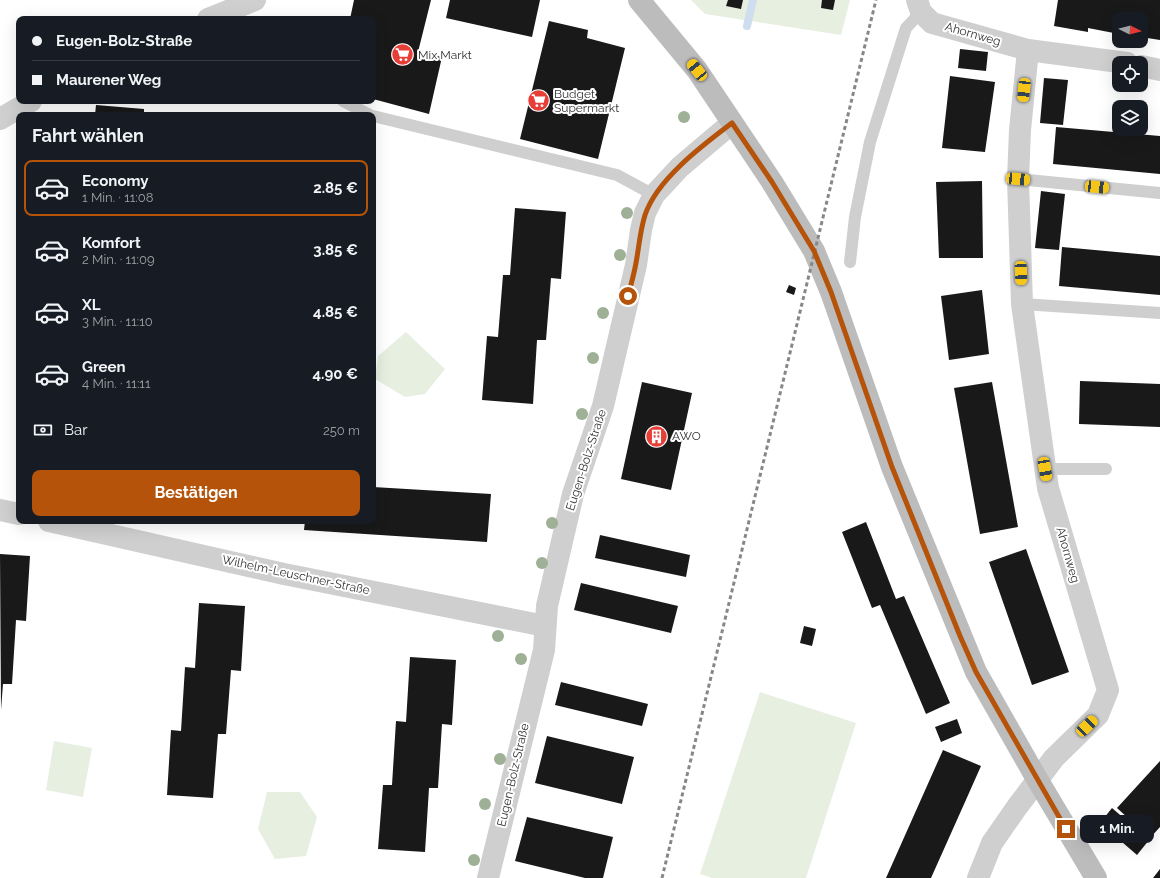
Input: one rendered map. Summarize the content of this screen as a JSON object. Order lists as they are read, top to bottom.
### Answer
{
  "streets": {
    "street": ["Ahornweg", "Eugen-Bolz-Straße", "Wilhelm-Leuschner-Straße"]
  },
  "crossings": [
    ["Eugen-Bolz-Straße", "Wilhelm-Leuschner-Straße"]
  ],
  "places": {
    "supermarket": ["Mix Markt", "Budget Supermarkt"],
    "building": ["AWO"]
  },
  "north": "right",
  "page": {
    "banner": ["Eugen-Bolz-Straße", "Maurener Weg"],
    "heading": "Fahrt wählen",
    "list": [
      {
        "name": "Economy",
        "note": "1 Min. · 11:08",
        "value": "2.85 €"
      },
      {
        "name": "Komfort",
        "note": "2 Min. · 11:09",
        "value": "3.85 €"
      },
      {
        "name": "XL",
        "note": "3 Min. · 11:10",
        "value": "4.85 €"
      },
      {
        "name": "Green",
        "note": "4 Min. · 11:11",
        "value": "4.90 €"
      }
    ],
    "pay": ["Bar", "250 m"],
    "buttons": "Bestätigen",
    "bubble": "1 Min."
  }
}
